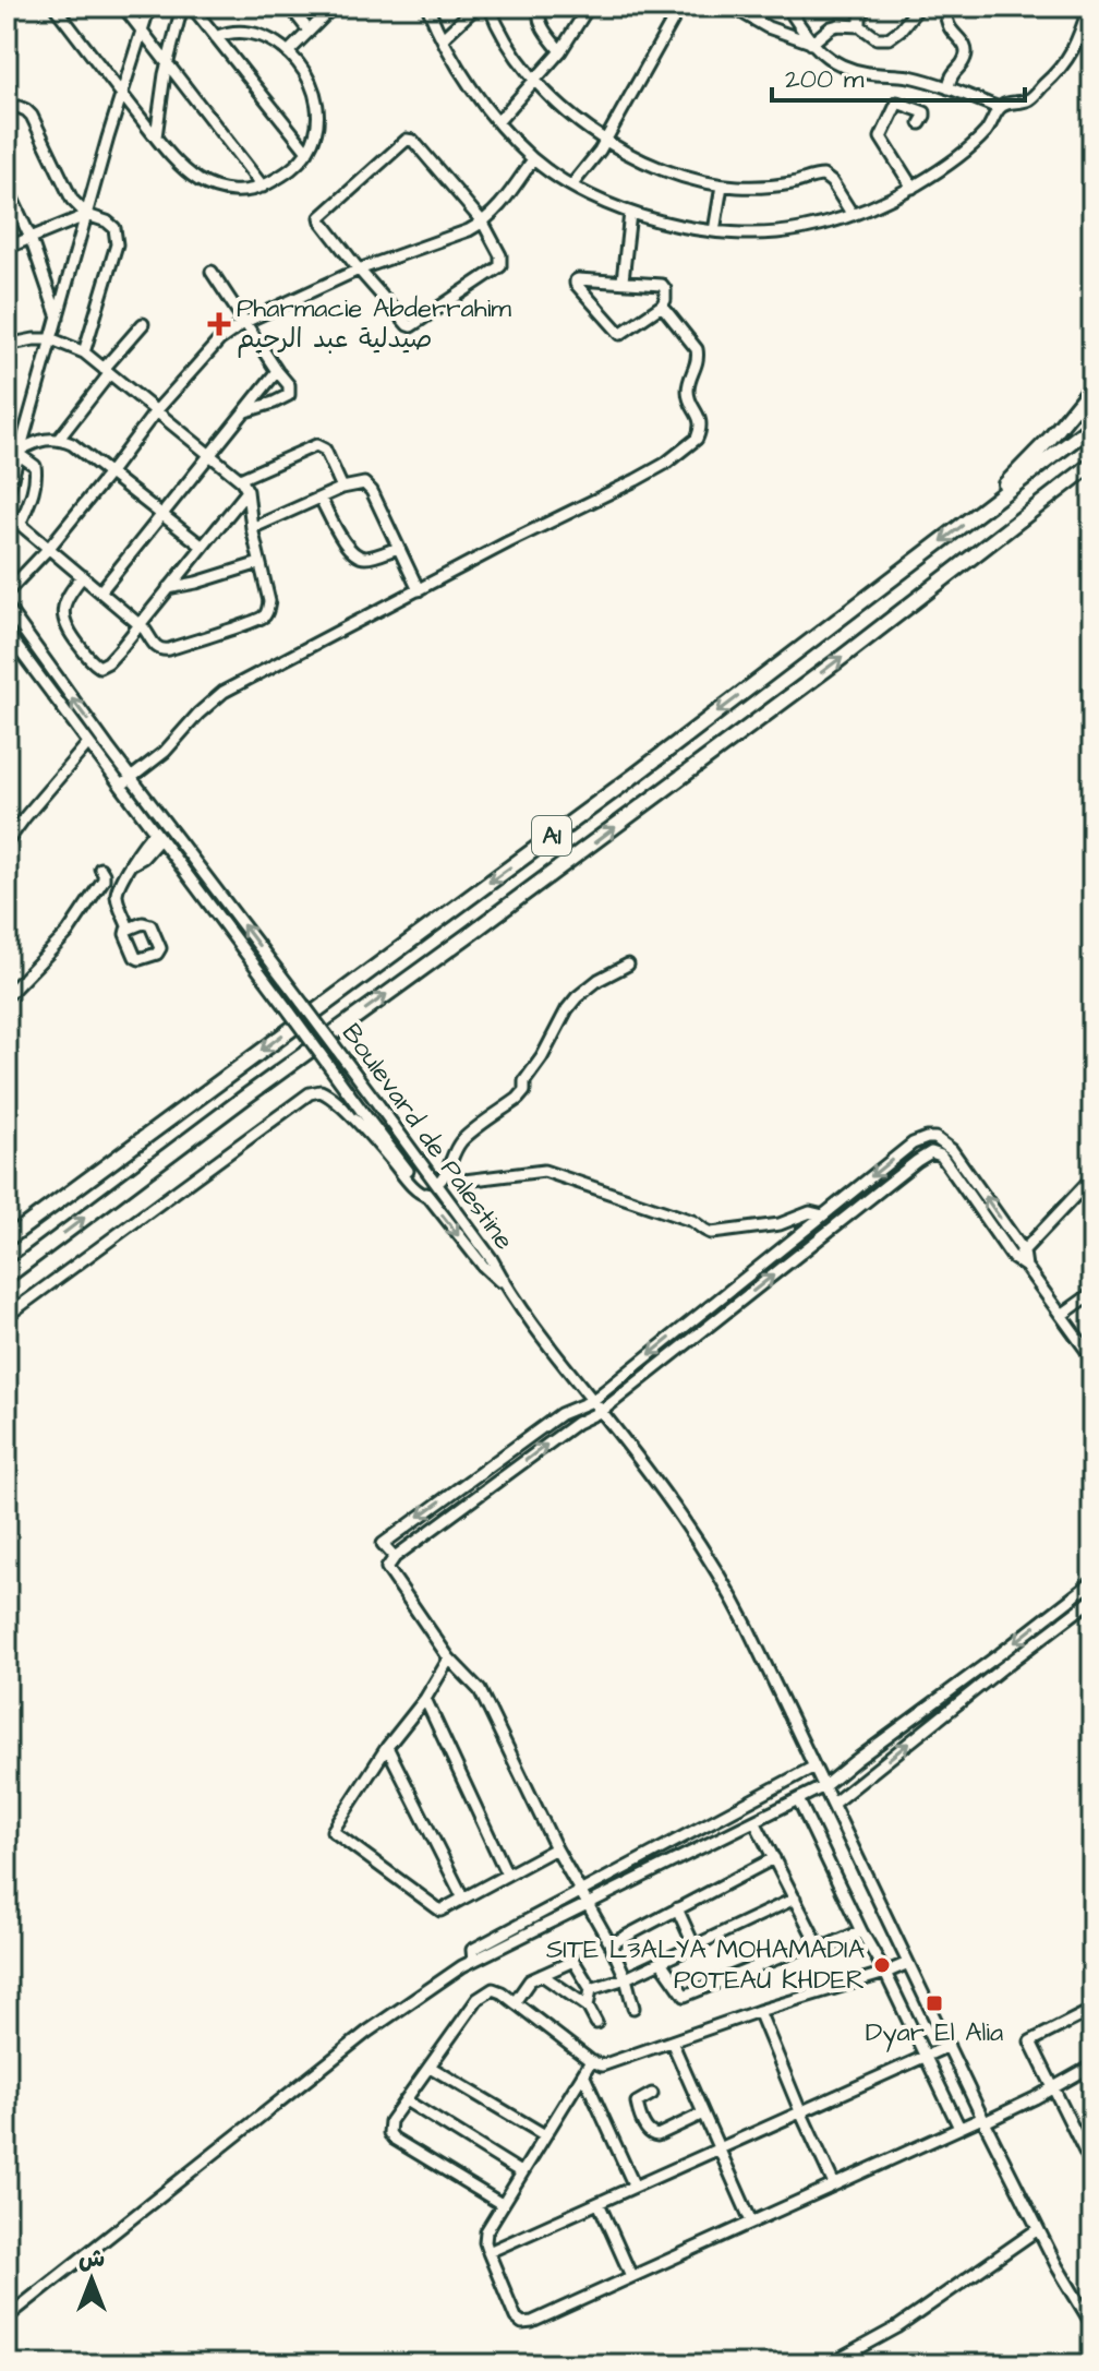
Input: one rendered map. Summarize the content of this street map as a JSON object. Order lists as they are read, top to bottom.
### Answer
{
  "streets": {
    "highway": ["A1"],
    "street": ["Boulevard de Palestine"]
  },
  "places": {
    "health": ["Pharmacie Abderrahim صيدلية عبد الرحيم"],
    "other": ["SITE L3ALYA MOHAMADIA POTEAU KHDER"],
    "transit": ["Dyar El Alia"]
  },
  "scale_bar": "200 m",
  "north": "top"
}
